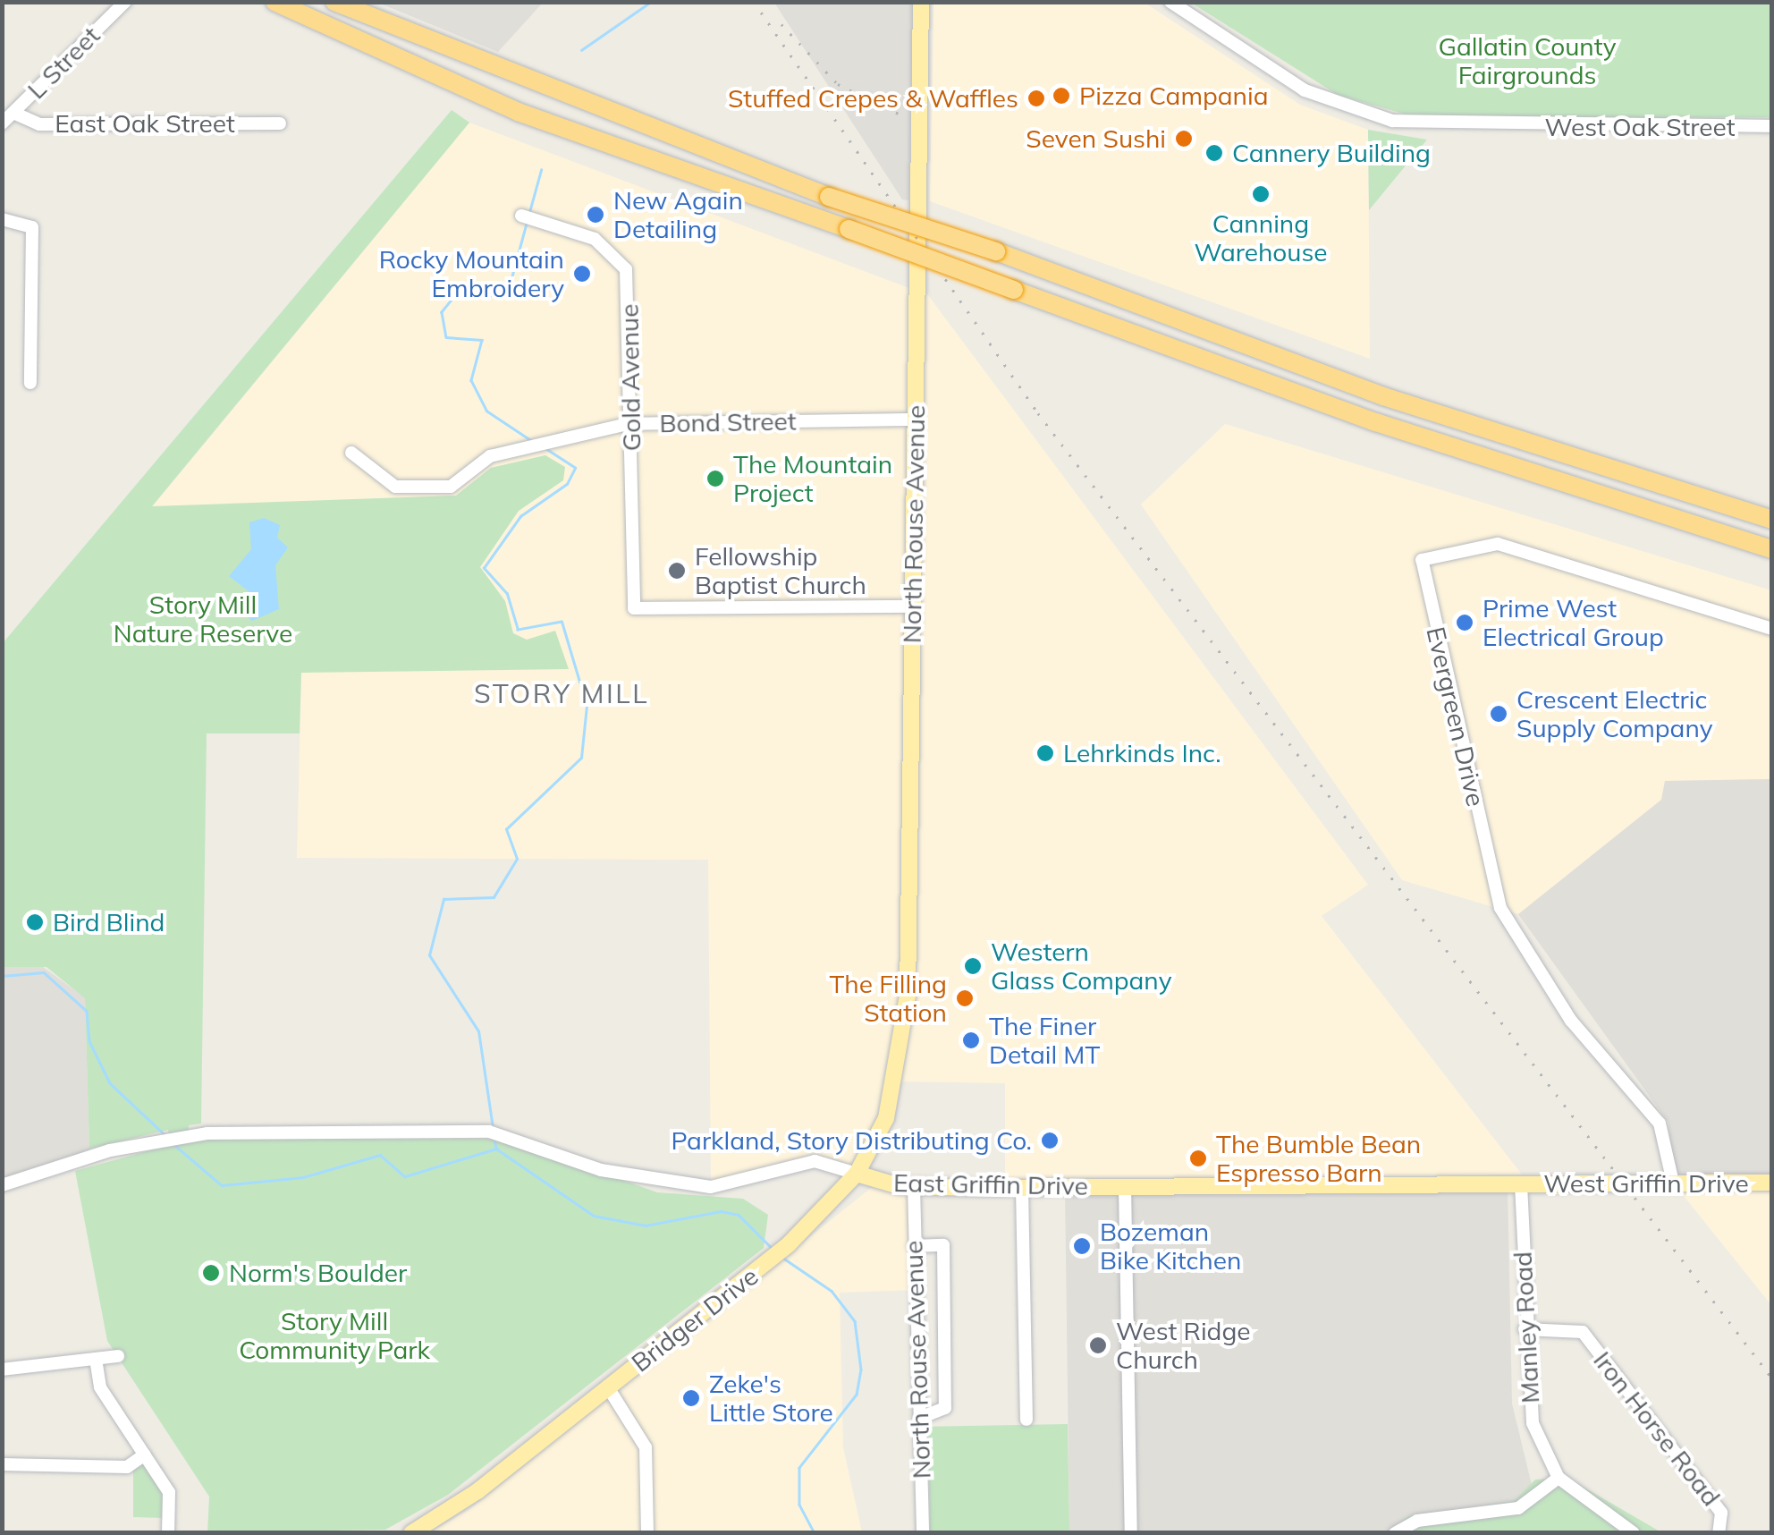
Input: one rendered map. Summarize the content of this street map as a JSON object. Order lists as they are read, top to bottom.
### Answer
{
  "streets": {
    "main road": [
      "North Rouse Avenue",
      "West Griffin Drive",
      "East Griffin Drive",
      "Bridger Drive"
    ],
    "street": [
      "L Street",
      "East Oak Street",
      "West Oak Street",
      "Gold Avenue",
      "Bond Street",
      "Evergreen Drive",
      "Manley Road",
      "Iron Horse Road"
    ]
  },
  "crossings": [
    ["L Street", "East Oak Street"],
    ["Gold Avenue", "Bond Street"],
    ["Gold Avenue", "North Rouse Avenue"],
    ["Bond Street", "North Rouse Avenue"],
    ["North Rouse Avenue", "East Griffin Drive"],
    ["North Rouse Avenue", "Bridger Drive"],
    ["Evergreen Drive", "West Griffin Drive"],
    ["West Griffin Drive", "East Griffin Drive"],
    ["West Griffin Drive", "Manley Road"],
    ["East Griffin Drive", "Bridger Drive"],
    ["East Griffin Drive", "Manley Road"],
    ["Manley Road", "Iron Horse Road"]
  ],
  "districts": ["STORY MILL"],
  "parks": ["Gallatin County Fairgrounds", "Story Mill Nature Reserve", "Story Mill Community Park"],
  "places": [
    "Pizza Campania",
    "Stuffed Crepes & Waffles",
    "Seven Sushi",
    "Cannery Building",
    "Canning Warehouse",
    "New Again Detailing",
    "Rocky Mountain Embroidery",
    "The Mountain Project",
    "Fellowship Baptist Church",
    "Prime West Electrical Group",
    "Crescent Electric Supply Company",
    "Lehrkinds Inc.",
    "Bird Blind",
    "Western Glass Company",
    "The Filling Station",
    "The Finer Detail MT",
    "Parkland, Story Distributing Co.",
    "The Bumble Bean Espresso Barn",
    "Bozeman Bike Kitchen",
    "Norm's Boulder",
    "West Ridge Church",
    "Zeke's Little Store"
  ]
}
